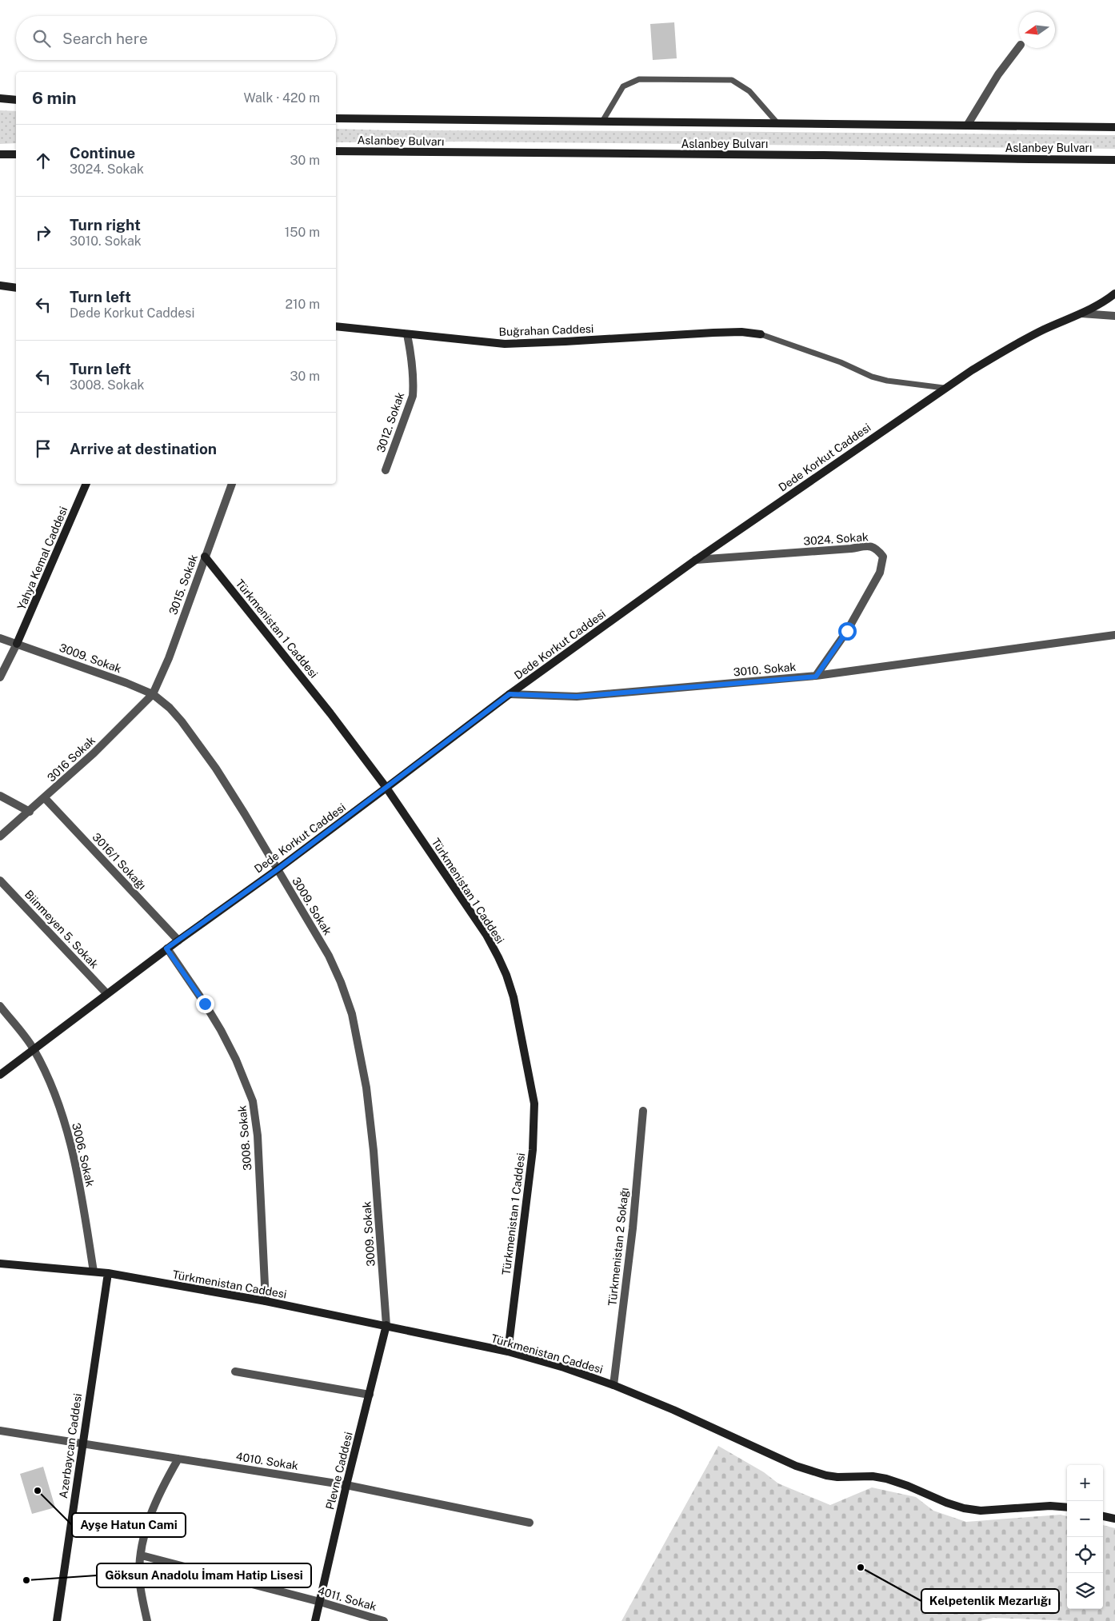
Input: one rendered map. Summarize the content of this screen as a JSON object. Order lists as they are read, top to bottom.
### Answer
{
  "streets": {
    "street": [
      "Aslanbey Bulvarı",
      "Buğrahan Caddesi",
      "3012. Sokak",
      "Dede Korkut Caddesi",
      "3024. Sokak",
      "Yahya Kemal Caddesi",
      "3015. Sokak",
      "Türkmenistan 1 Caddesi",
      "3009. Sokak",
      "3010. Sokak",
      "3016 Sokak",
      "3016/1 Sokağı",
      "Biinmeyen 5. Sokak",
      "3008. Sokak",
      "3006. Sokak",
      "Türkmenistan 2 Sokağı",
      "Türkmenistan Caddesi",
      "Azerbaycan Caddesi",
      "4010. Sokak",
      "Plevne Caddesi",
      "4011. Sokak"
    ]
  },
  "crossings": [
    ["Buğrahan Caddesi", "3012. Sokak"],
    ["Dede Korkut Caddesi", "3024. Sokak"],
    ["Dede Korkut Caddesi", "Türkmenistan 1 Caddesi"],
    ["Dede Korkut Caddesi", "3009. Sokak"],
    ["Dede Korkut Caddesi", "3010. Sokak"],
    ["Dede Korkut Caddesi", "3016/1 Sokağı"],
    ["Dede Korkut Caddesi", "Biinmeyen 5. Sokak"],
    ["Dede Korkut Caddesi", "3008. Sokak"],
    ["Dede Korkut Caddesi", "3006. Sokak"],
    ["3024. Sokak", "3010. Sokak"],
    ["Yahya Kemal Caddesi", "3009. Sokak"],
    ["3015. Sokak", "Türkmenistan 1 Caddesi"],
    ["3015. Sokak", "3009. Sokak"],
    ["3015. Sokak", "3016 Sokak"],
    ["Türkmenistan 1 Caddesi", "Türkmenistan Caddesi"],
    ["3009. Sokak", "3016 Sokak"],
    ["3009. Sokak", "Türkmenistan Caddesi"],
    ["3009. Sokak", "Plevne Caddesi"],
    ["3016 Sokak", "3016/1 Sokağı"],
    ["3008. Sokak", "Türkmenistan Caddesi"],
    ["3006. Sokak", "Türkmenistan Caddesi"],
    ["Türkmenistan 2 Sokağı", "Türkmenistan Caddesi"],
    ["Türkmenistan Caddesi", "Azerbaycan Caddesi"],
    ["Türkmenistan Caddesi", "Plevne Caddesi"],
    ["Azerbaycan Caddesi", "4010. Sokak"],
    ["4010. Sokak", "Plevne Caddesi"],
    ["Plevne Caddesi", "4011. Sokak"]
  ],
  "places": ["Ayşe Hatun Cami", "Kelpetenlik Mezarlığı", "Göksun Anadolu İmam Hatip Lisesi"],
  "north": "left",
  "page": {
    "search": "Search here",
    "heading": ["6 min", "Walk · 420 m"],
    "list": [
      ["Continue", "3024. Sokak", "30 m"],
      ["Turn right", "3010. Sokak", "150 m"],
      ["Turn left", "Dede Korkut Caddesi", "210 m"],
      ["Turn left", "3008. Sokak", "30 m"],
      "Arrive at destination"
    ],
    "map_buttons": ["+", "−"]
  }
}
